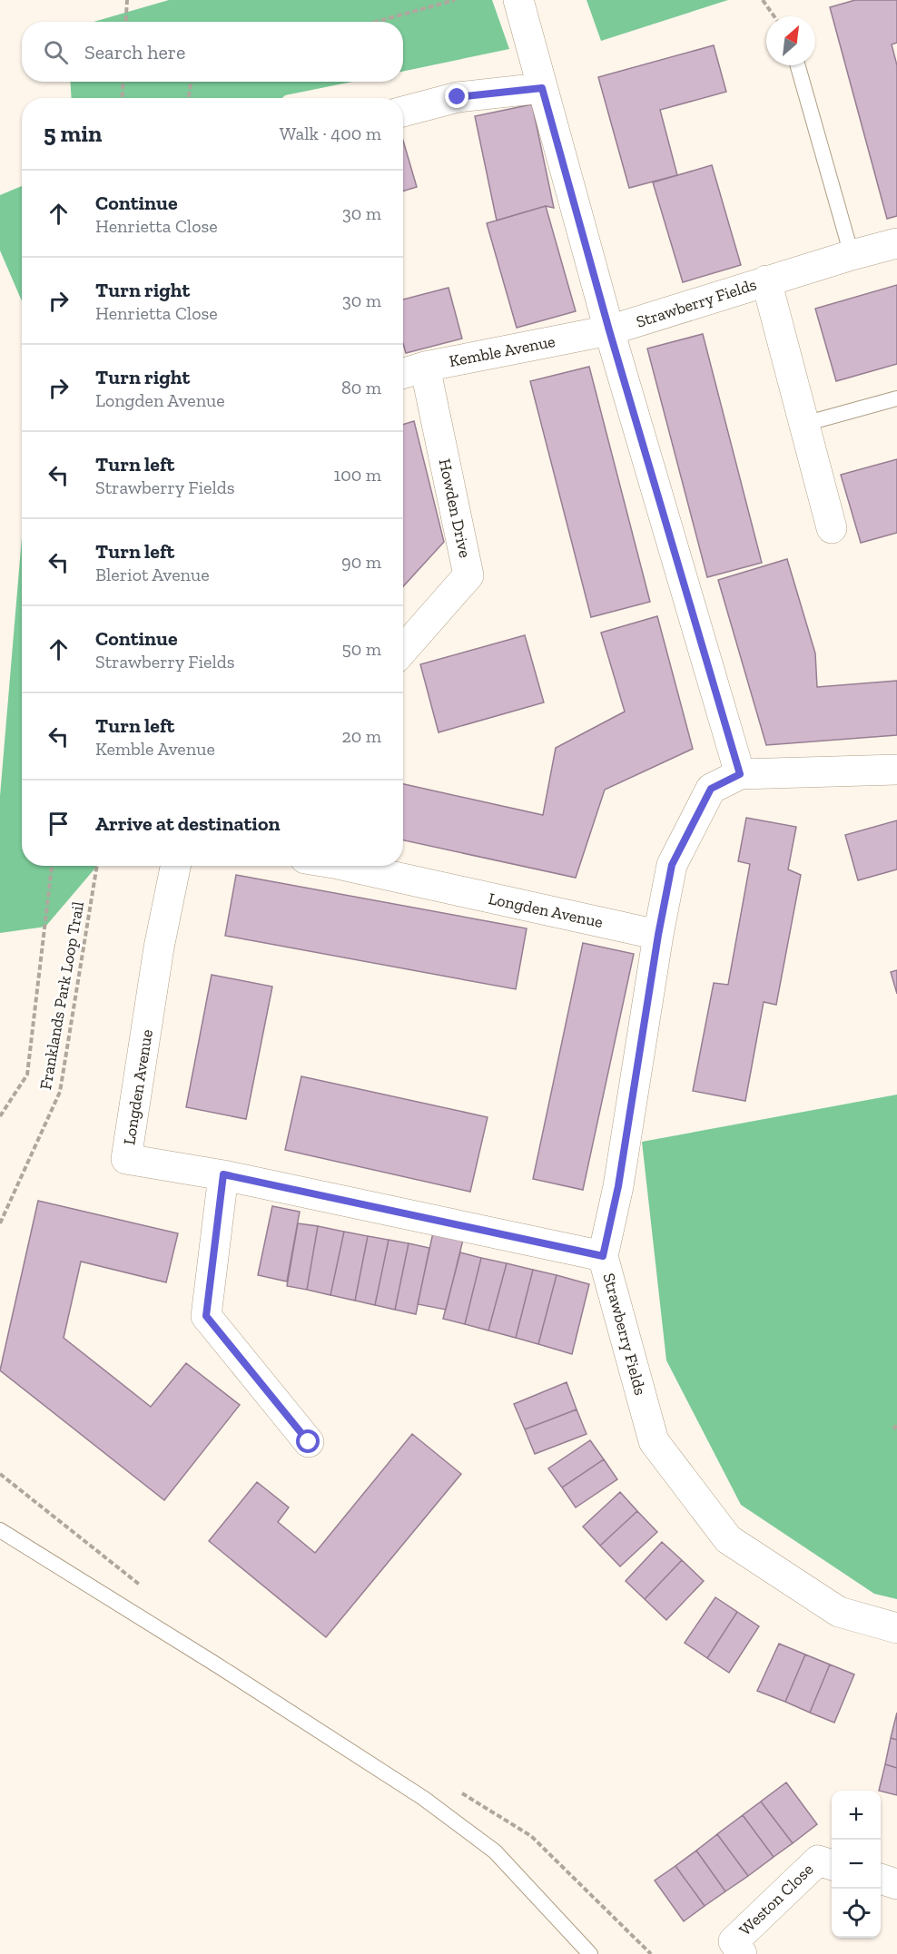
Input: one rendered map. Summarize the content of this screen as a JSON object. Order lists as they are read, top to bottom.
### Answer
{
  "streets": {
    "street": [
      "Strawberry Fields",
      "Kemble Avenue",
      "Howden Drive",
      "Longden Avenue",
      "Weston Close"
    ],
    "path": ["Franklands Park Loop Trail"]
  },
  "crossings": [
    ["Strawberry Fields", "Kemble Avenue"],
    ["Strawberry Fields", "Longden Avenue"],
    ["Kemble Avenue", "Howden Drive"]
  ],
  "north": "top right",
  "page": {
    "search": "Search here",
    "heading": ["5 min", "Walk · 400 m"],
    "list": [
      ["Continue", "Henrietta Close", "30 m"],
      ["Turn right", "Henrietta Close", "30 m"],
      ["Turn right", "Longden Avenue", "80 m"],
      ["Turn left", "Strawberry Fields", "100 m"],
      ["Turn left", "Bleriot Avenue", "90 m"],
      ["Continue", "Strawberry Fields", "50 m"],
      ["Turn left", "Kemble Avenue", "20 m"],
      "Arrive at destination"
    ],
    "map_buttons": ["+", "−"]
  }
}
